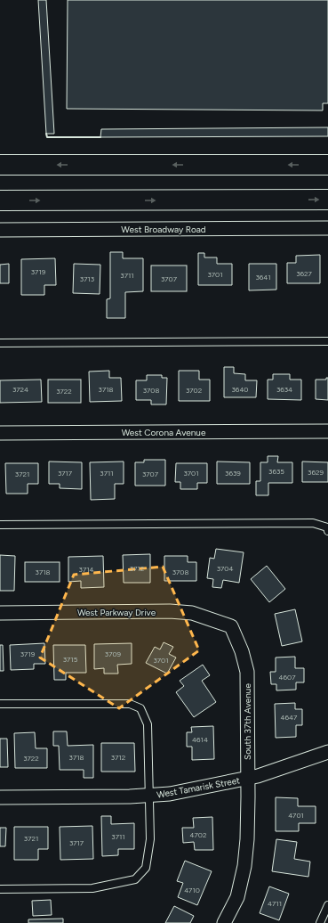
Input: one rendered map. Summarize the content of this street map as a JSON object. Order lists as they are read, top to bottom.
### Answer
{
  "streets": {
    "street": [
      "West Broadway Road",
      "West Corona Avenue",
      "West Parkway Drive",
      "South 37th Avenue",
      "West Tamarisk Street"
    ]
  },
  "crossings": [
    ["West Parkway Drive", "South 37th Avenue"],
    ["South 37th Avenue", "West Tamarisk Street"]
  ],
  "house_numbers": [
    "3719",
    "3627",
    "3701",
    "3711",
    "3641",
    "3713",
    "3707",
    "3724",
    "3718",
    "3640",
    "3634",
    "3708",
    "3702",
    "3722",
    "3635",
    "3629",
    "3717",
    "3711",
    "3701",
    "3639",
    "3721",
    "3707",
    "3712",
    "3704",
    "3714",
    "3718",
    "3708",
    "3719",
    "3709",
    "3715",
    "3701",
    "4607",
    "4647",
    "4614",
    "3718",
    "3712",
    "3722",
    "4701",
    "4702",
    "3711",
    "3721",
    "3717",
    "4710",
    "4711"
  ]
}
